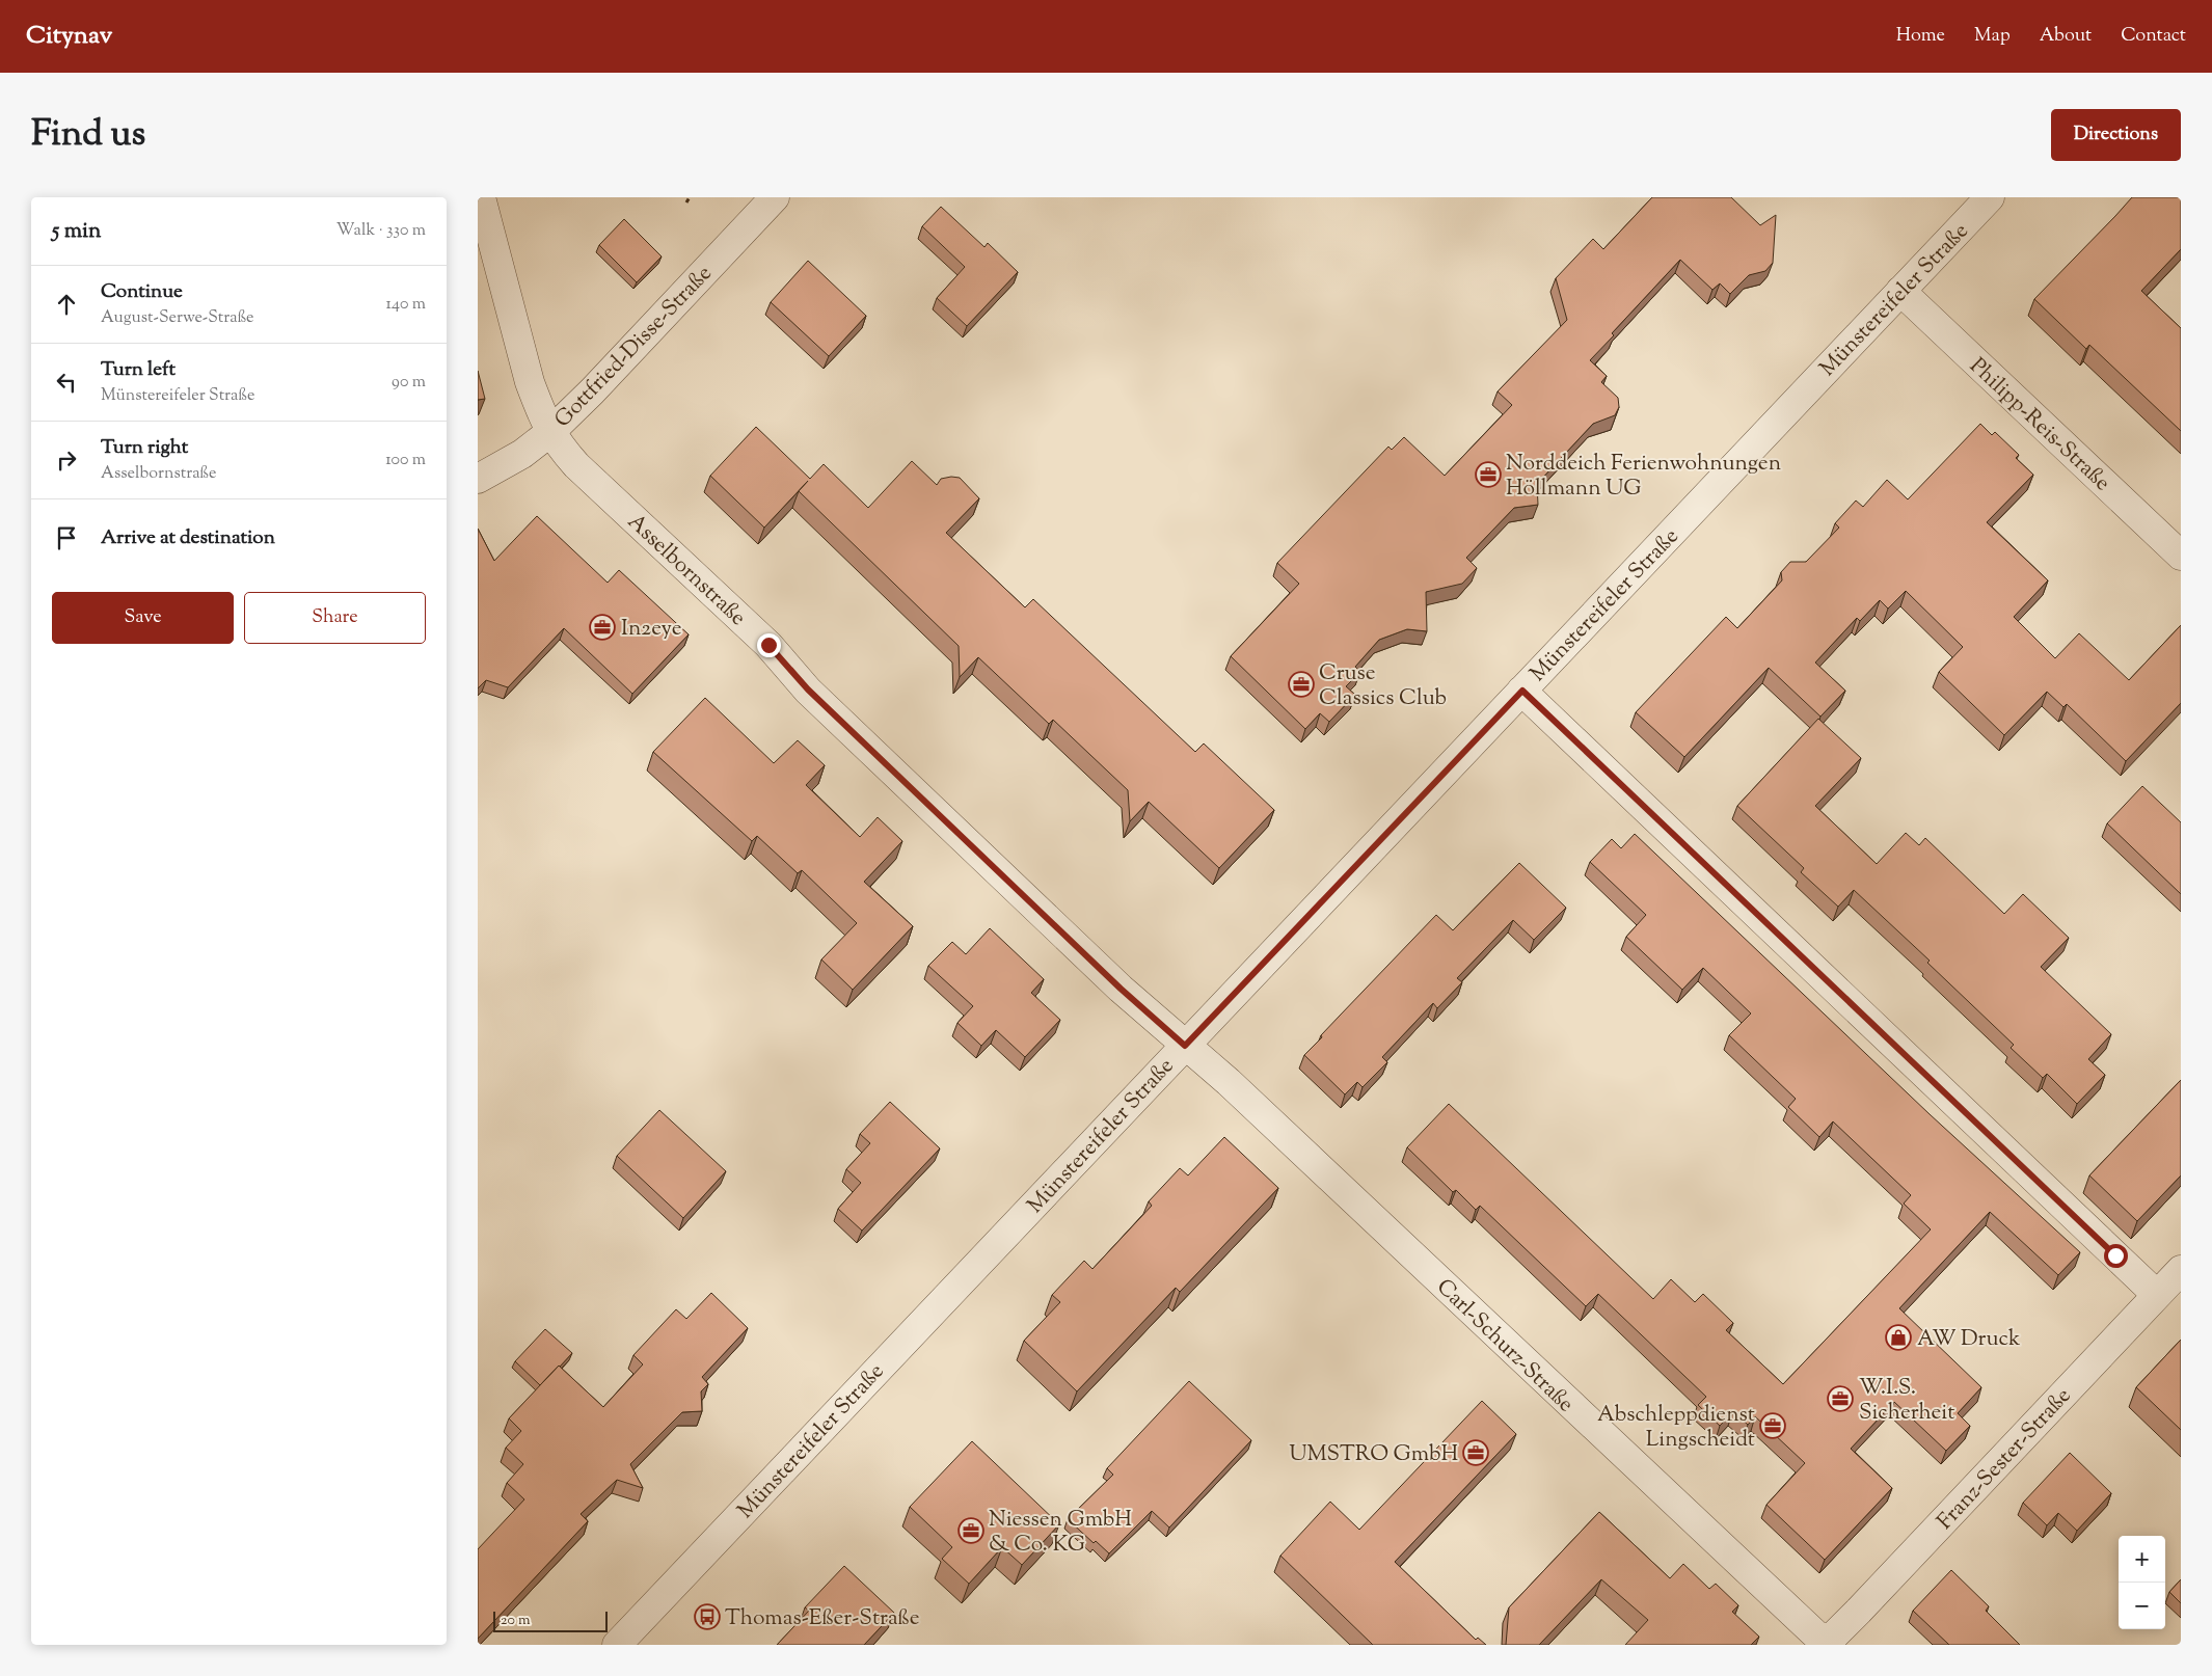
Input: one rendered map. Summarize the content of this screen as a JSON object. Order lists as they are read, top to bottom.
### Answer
{
  "streets": {
    "street": [
      "Münstereifeler Straße",
      "Gottfried-Disse-Straße",
      "Philipp-Reis-Straße",
      "Asselbornstraße",
      "Carl-Schurz-Straße",
      "Franz-Sester-Straße"
    ]
  },
  "crossings": [
    ["Münstereifeler Straße", "Philipp-Reis-Straße"],
    ["Münstereifeler Straße", "Asselbornstraße"],
    ["Münstereifeler Straße", "Carl-Schurz-Straße"],
    ["Gottfried-Disse-Straße", "Asselbornstraße"],
    ["Asselbornstraße", "Carl-Schurz-Straße"],
    ["Carl-Schurz-Straße", "Franz-Sester-Straße"]
  ],
  "places": {
    "office": [
      "Norddeich Ferienwohnungen Höllmann UG",
      "In2eye",
      "Cruse Classics Club",
      "W.I.S. Sicherheit",
      "Abschleppdienst Lingscheidt",
      "UMSTRO GmbH",
      "Niessen GmbH & Co. KG"
    ],
    "shop": ["AW Druck"],
    "bus stop": ["Thomas-Eßer-Straße"]
  },
  "scale_bar": "20 m",
  "page": {
    "header": "Citynav",
    "nav": [
      "Home",
      "Map",
      "About",
      "Contact"
    ],
    "title": "Find us",
    "buttons": [
      "Directions",
      ["Save", "Share"]
    ],
    "heading": ["5 min", "Walk · 330 m"],
    "list": [
      ["Continue", "August-Serwe-Straße", "140 m"],
      ["Turn left", "Münstereifeler Straße", "90 m"],
      ["Turn right", "Asselbornstraße", "100 m"],
      "Arrive at destination"
    ],
    "map_buttons": ["+", "−"],
    "scale": "20 m"
  }
}
